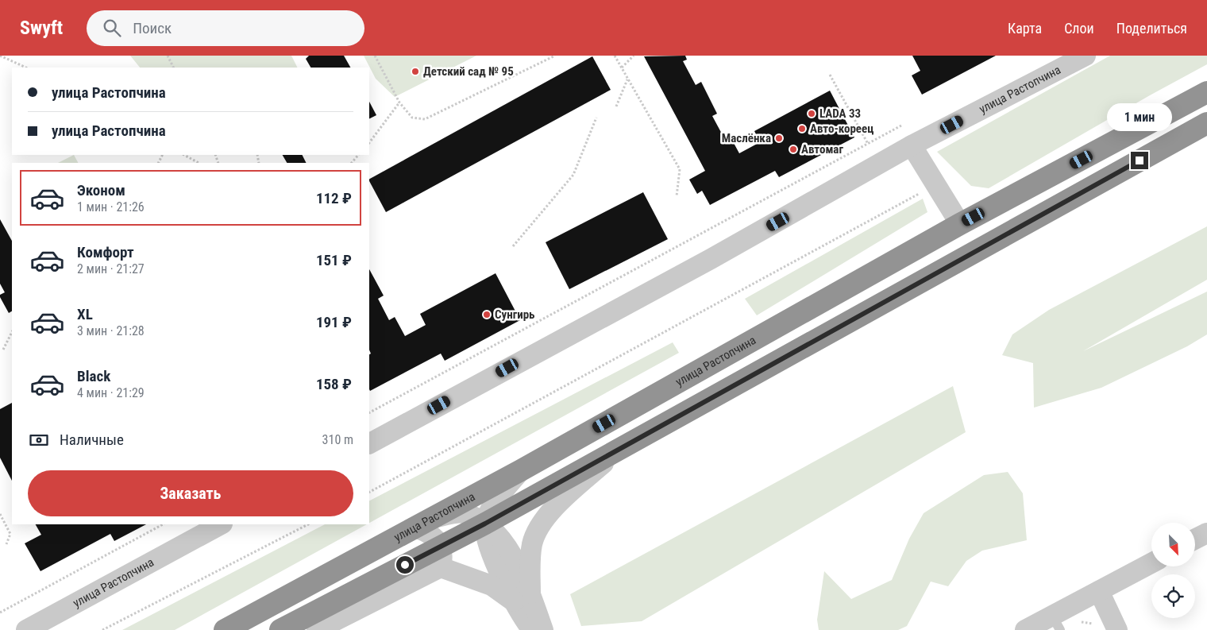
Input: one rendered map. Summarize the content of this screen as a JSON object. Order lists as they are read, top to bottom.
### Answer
{
  "streets": {
    "highway": ["улица Растопчина"]
  },
  "places": [
    "Детский сад № 95",
    "LADA 33",
    "Авто-кореец",
    "Маслёнка",
    "Автомаг",
    "Сунгирь"
  ],
  "north": "bottom right",
  "page": {
    "header": "Swyft",
    "search": "Поиск",
    "nav": ["Карта", "Слои", "Поделиться"],
    "banner": ["улица Растопчина", "улица Растопчина"],
    "bubble": "1 мин",
    "list": [
      {
        "name": "Эконом",
        "note": "1 мин · 21:26",
        "value": "112 ₽"
      },
      {
        "name": "Комфорт",
        "note": "2 мин · 21:27",
        "value": "151 ₽"
      },
      {
        "name": "XL",
        "note": "3 мин · 21:28",
        "value": "191 ₽"
      },
      {
        "name": "Black",
        "note": "4 мин · 21:29",
        "value": "158 ₽"
      }
    ],
    "pay": ["Наличные", "310 m"],
    "buttons": "Заказать"
  }
}
